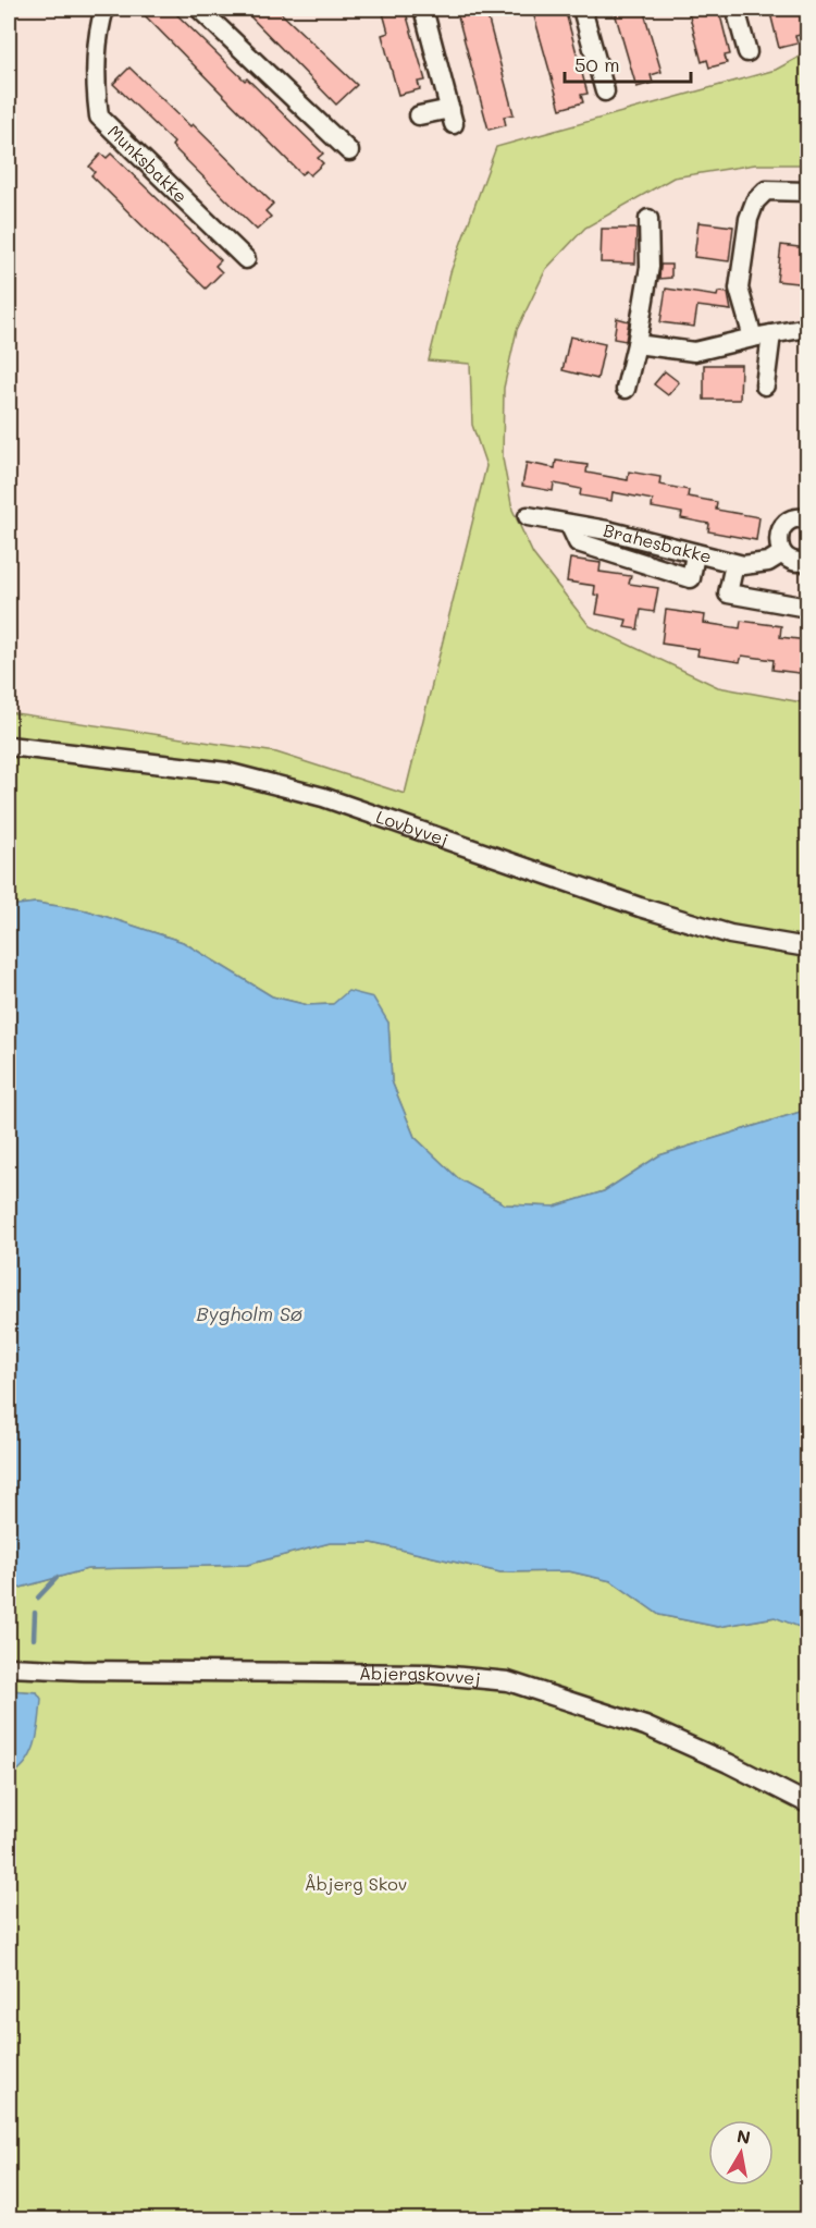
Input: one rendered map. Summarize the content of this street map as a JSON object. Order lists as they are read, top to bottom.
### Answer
{
  "streets": {
    "street": [
      "Munksbakke",
      "Brahesbakke",
      "Lovbyvej",
      "Åbjergskovvej"
    ]
  },
  "water": ["Bygholm Sø"],
  "parks": ["Åbjerg Skov"],
  "scale_bar": "50 m",
  "north": "top"
}
